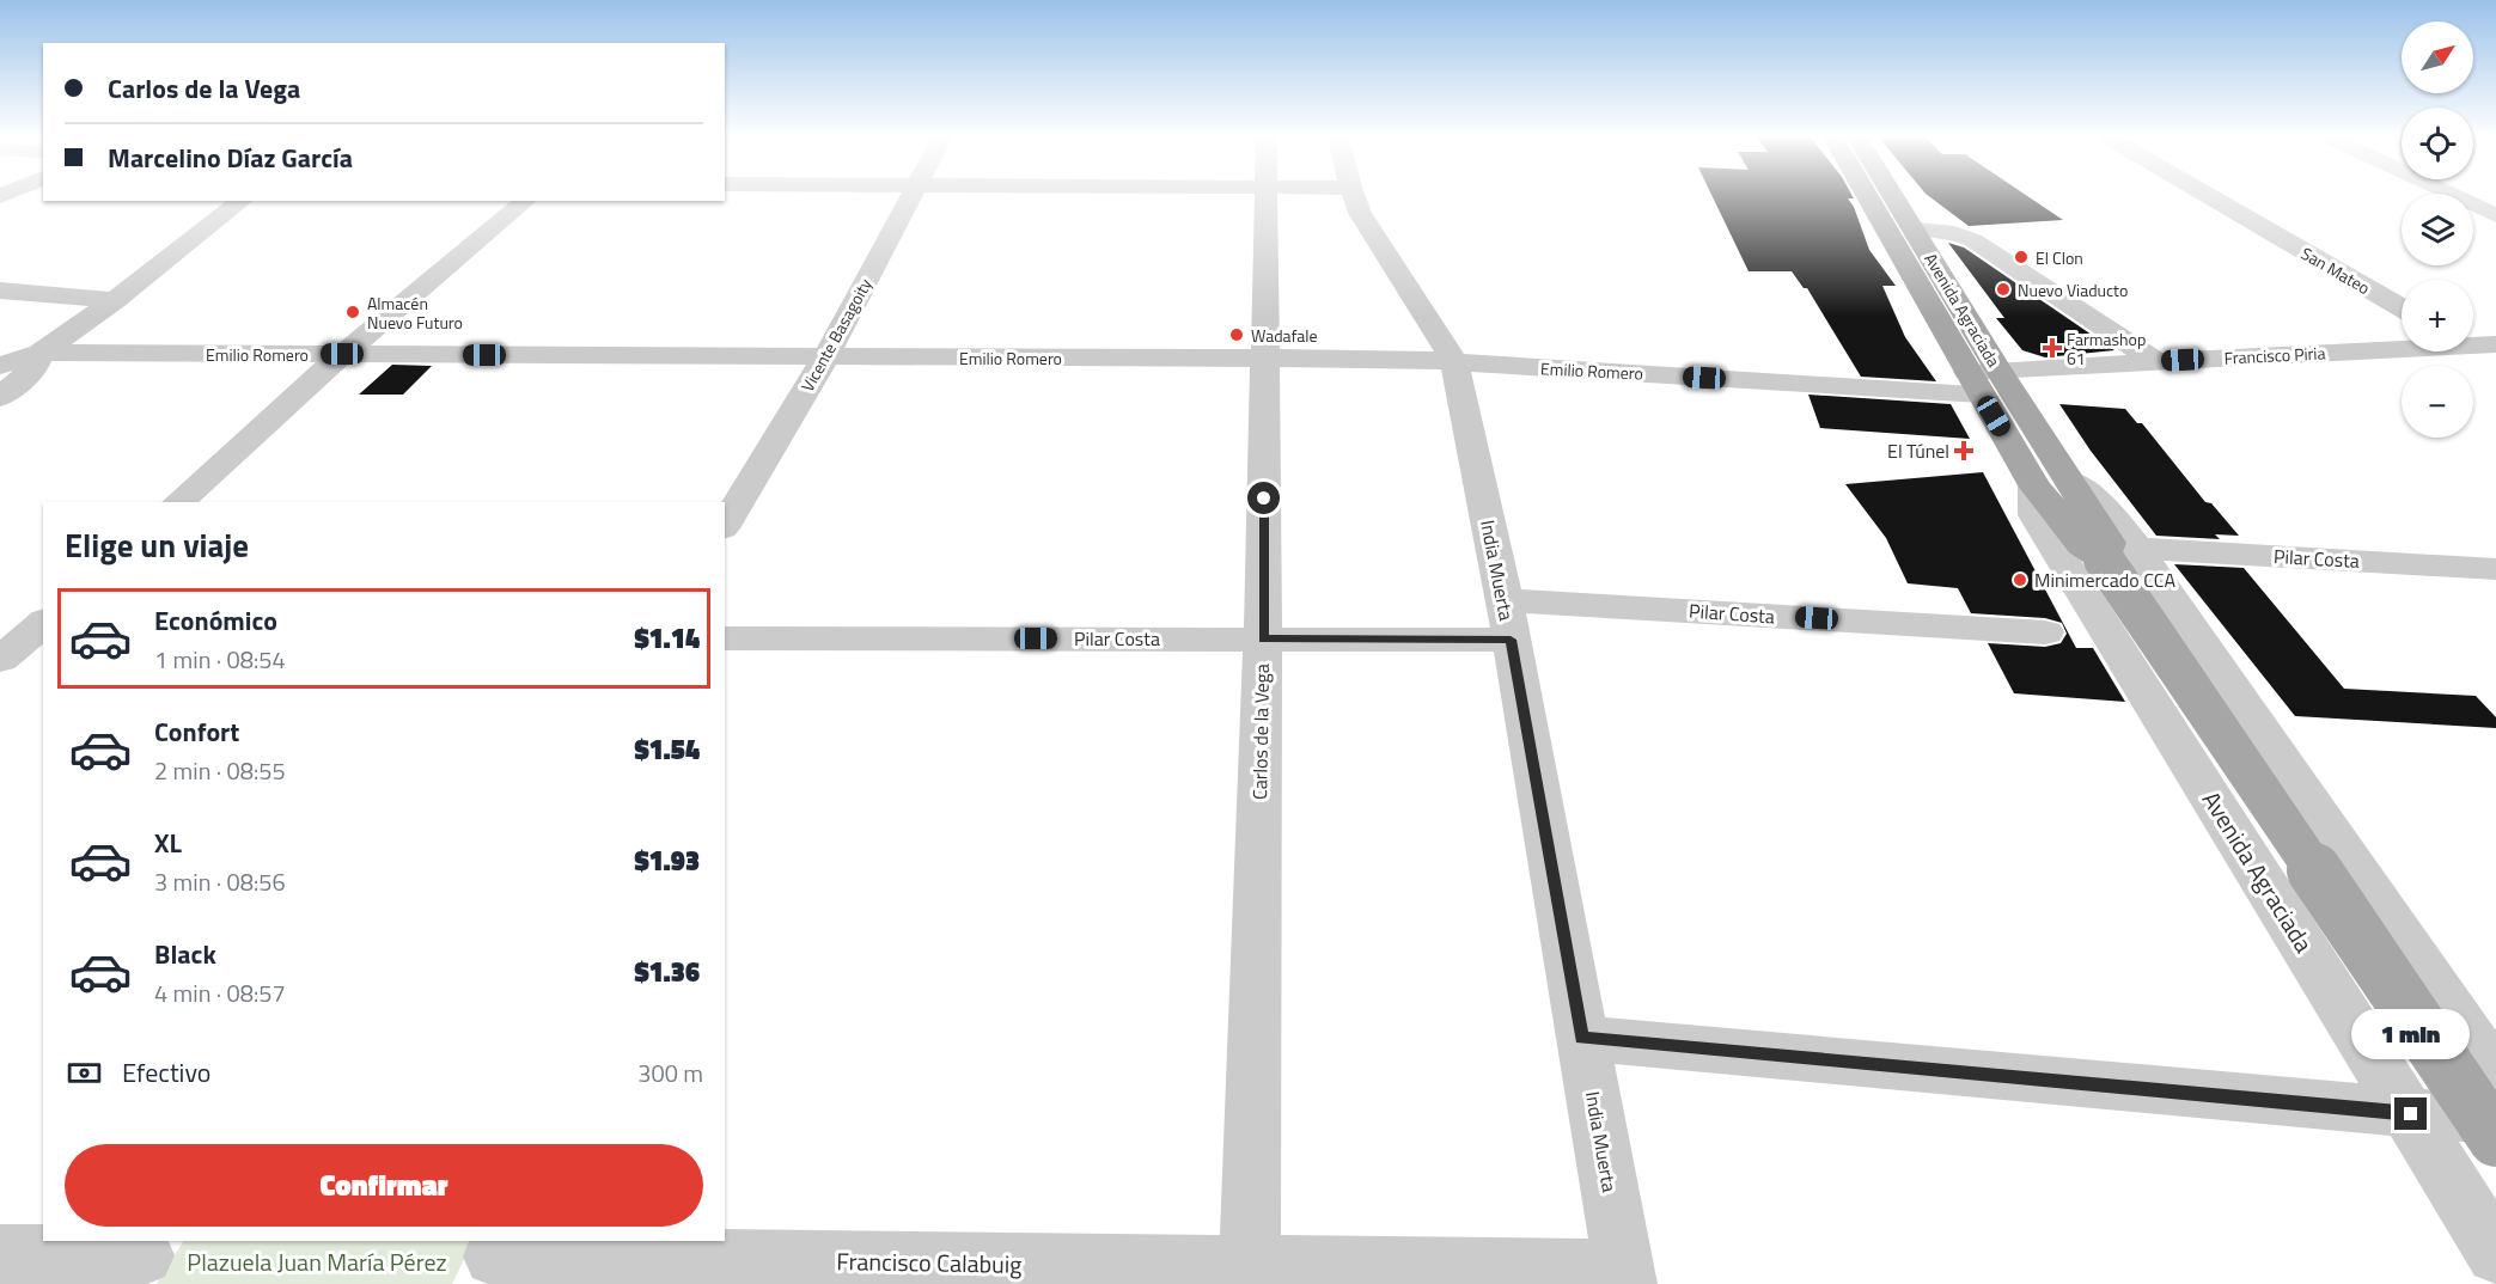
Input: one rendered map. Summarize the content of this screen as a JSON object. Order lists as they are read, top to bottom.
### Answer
{
  "streets": {
    "main road": ["Avenida Agraciada"],
    "street": [
      "San Mateo",
      "Vicente Basagoity",
      "Emilio Romero",
      "Francisco Piria",
      "Pilar Costa",
      "India Muerta",
      "Carlos de la Vega",
      "Francisco Calabuig"
    ]
  },
  "crossings": [
    ["Avenida Agraciada", "Emilio Romero"],
    ["Avenida Agraciada", "Francisco Piria"],
    ["Avenida Agraciada", "Pilar Costa"],
    ["Vicente Basagoity", "Emilio Romero"],
    ["Emilio Romero", "Francisco Piria"],
    ["Emilio Romero", "India Muerta"],
    ["Emilio Romero", "Carlos de la Vega"],
    ["Pilar Costa", "India Muerta"],
    ["Pilar Costa", "Carlos de la Vega"],
    ["India Muerta", "Francisco Calabuig"],
    ["Carlos de la Vega", "Francisco Calabuig"]
  ],
  "parks": ["Plazuela Juan María Pérez"],
  "places": {
    "other": [
      "El Clon",
      "Nuevo Viaducto",
      "Almacén Nuevo Futuro",
      "Wadafale",
      "Minimercado CCA"
    ],
    "health": ["Farmashop 61", "El Túnel"]
  },
  "north": "top right",
  "page": {
    "map_buttons": ["+", "−"],
    "banner": ["Carlos de la Vega", "Marcelino Díaz García"],
    "heading": "Elige un viaje",
    "list": [
      {
        "name": "Económico",
        "note": "1 min · 08:54",
        "value": "$1.14"
      },
      {
        "name": "Confort",
        "note": "2 min · 08:55",
        "value": "$1.54"
      },
      {
        "name": "XL",
        "note": "3 min · 08:56",
        "value": "$1.93"
      },
      {
        "name": "Black",
        "note": "4 min · 08:57",
        "value": "$1.36"
      }
    ],
    "bubble": "1 min",
    "pay": ["Efectivo", "300 m"],
    "buttons": "Confirmar"
  }
}
